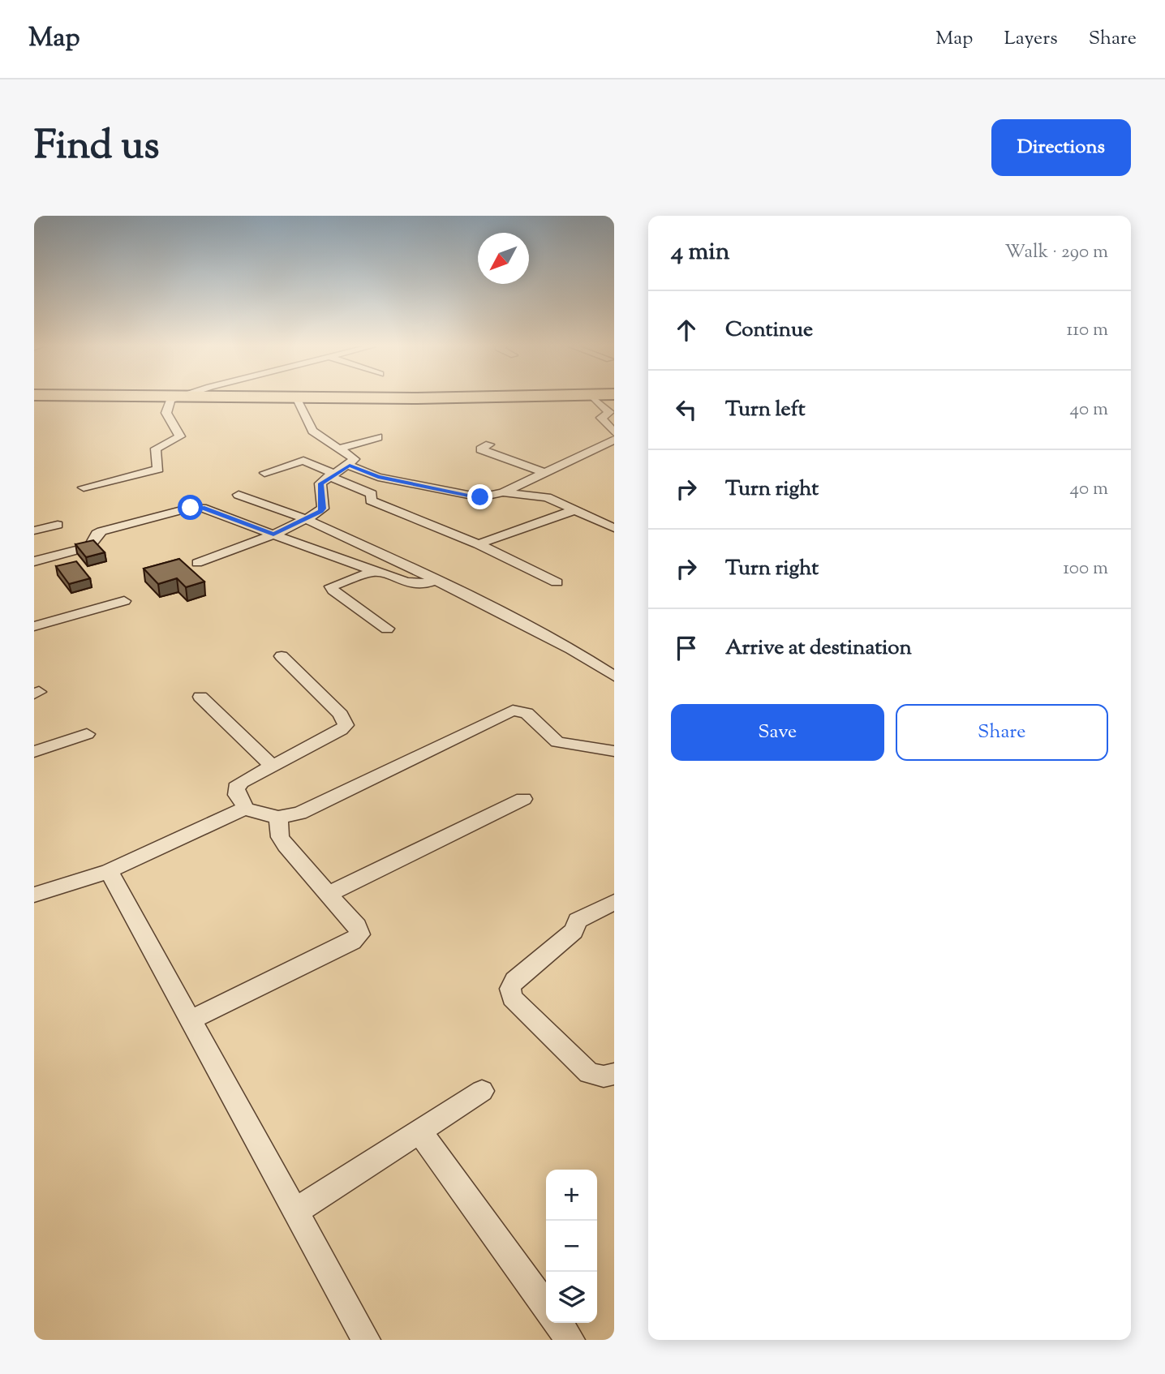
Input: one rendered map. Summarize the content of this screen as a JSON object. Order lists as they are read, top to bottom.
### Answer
{
  "north": "bottom left",
  "page": {
    "header": "Map",
    "nav": ["Map", "Layers", "Share"],
    "title": "Find us",
    "buttons": [
      "Directions",
      ["Save", "Share"]
    ],
    "heading": ["4 min", "Walk · 290 m"],
    "list": [
      ["Continue", "110 m"],
      ["Turn left", "40 m"],
      ["Turn right", "40 m"],
      ["Turn right", "100 m"],
      "Arrive at destination"
    ],
    "map_buttons": ["+", "−"]
  }
}
